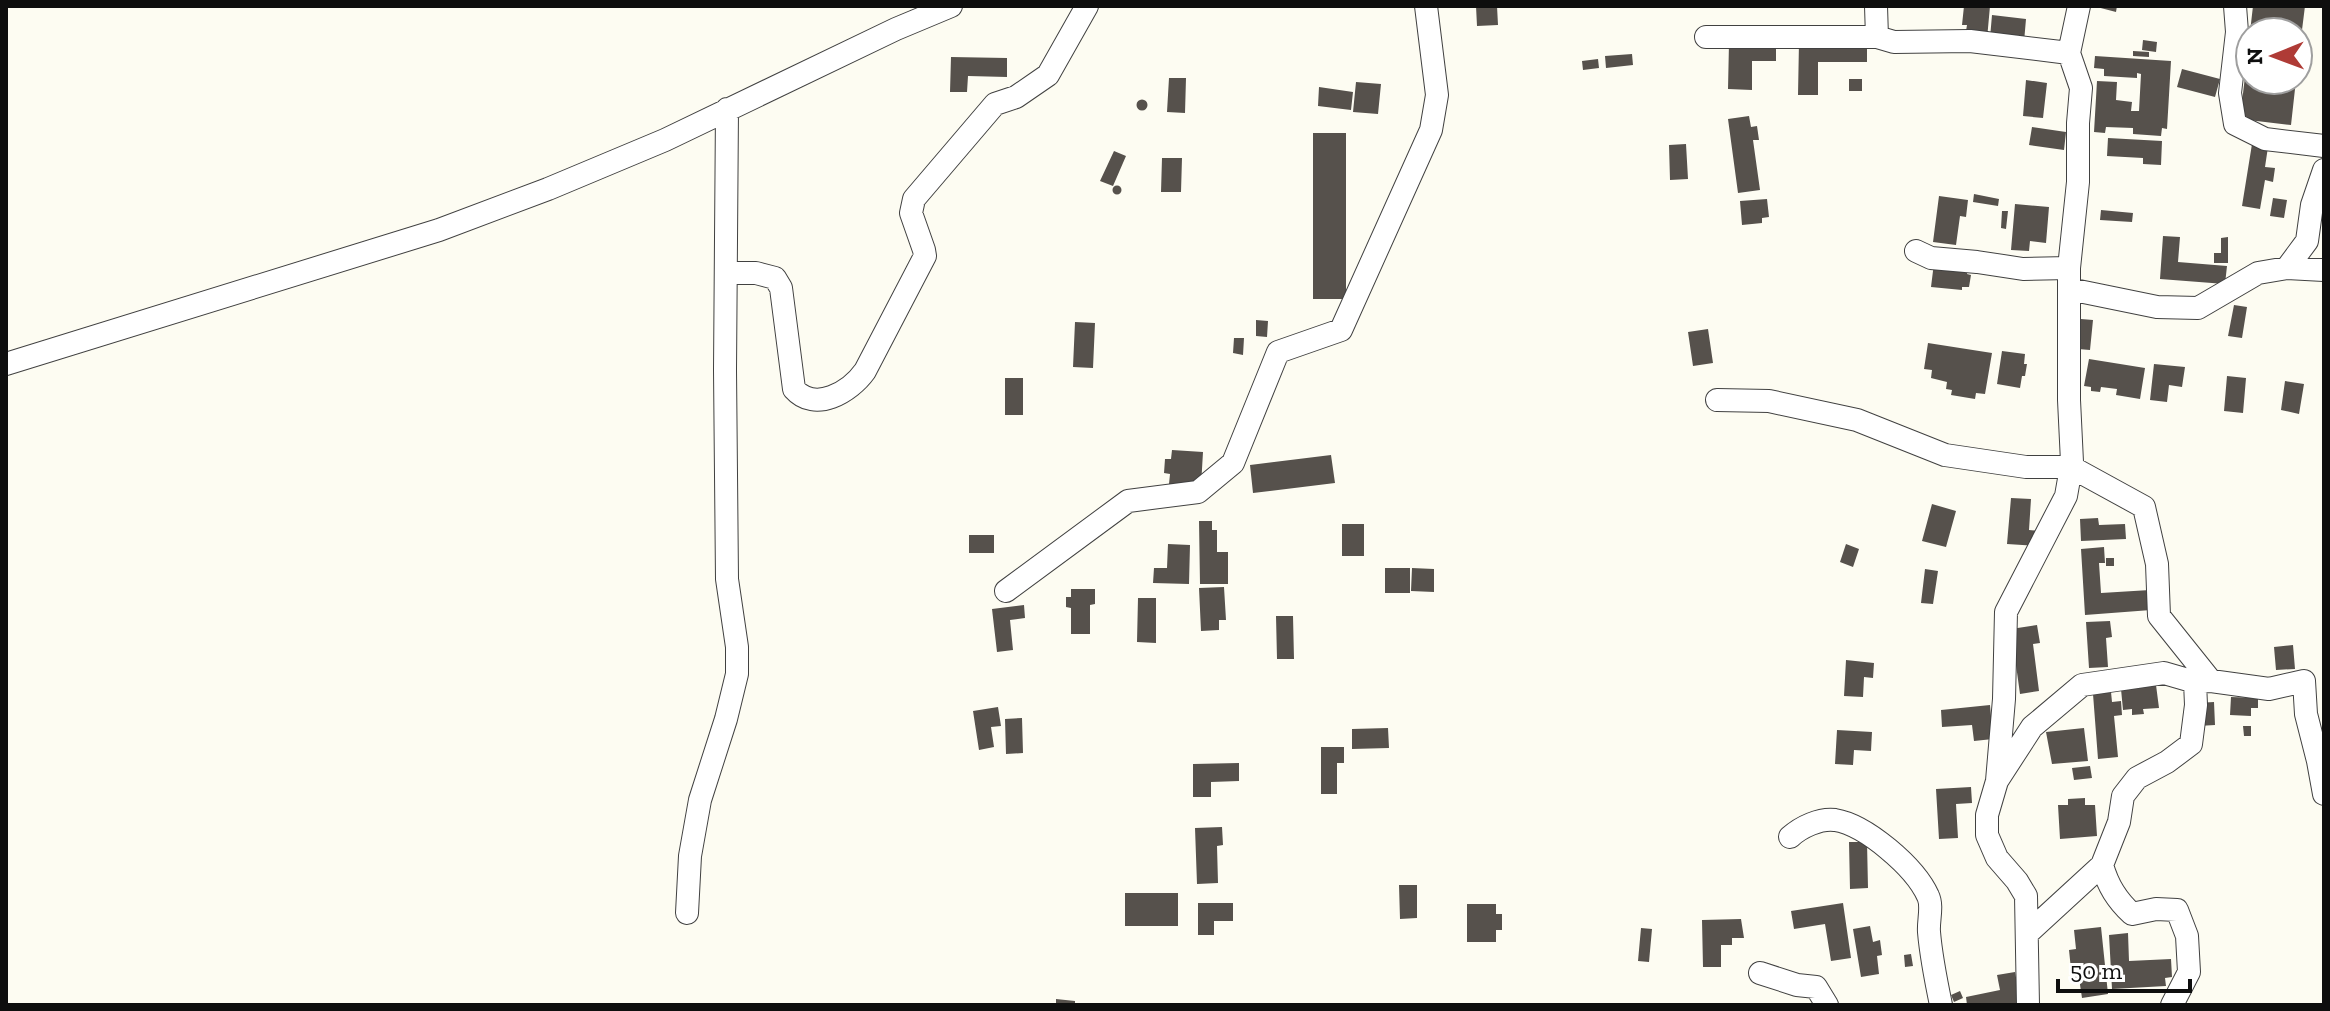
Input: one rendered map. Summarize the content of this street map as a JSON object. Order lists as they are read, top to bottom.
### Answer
{
  "scale_bar": "50 m",
  "north": "left"
}
